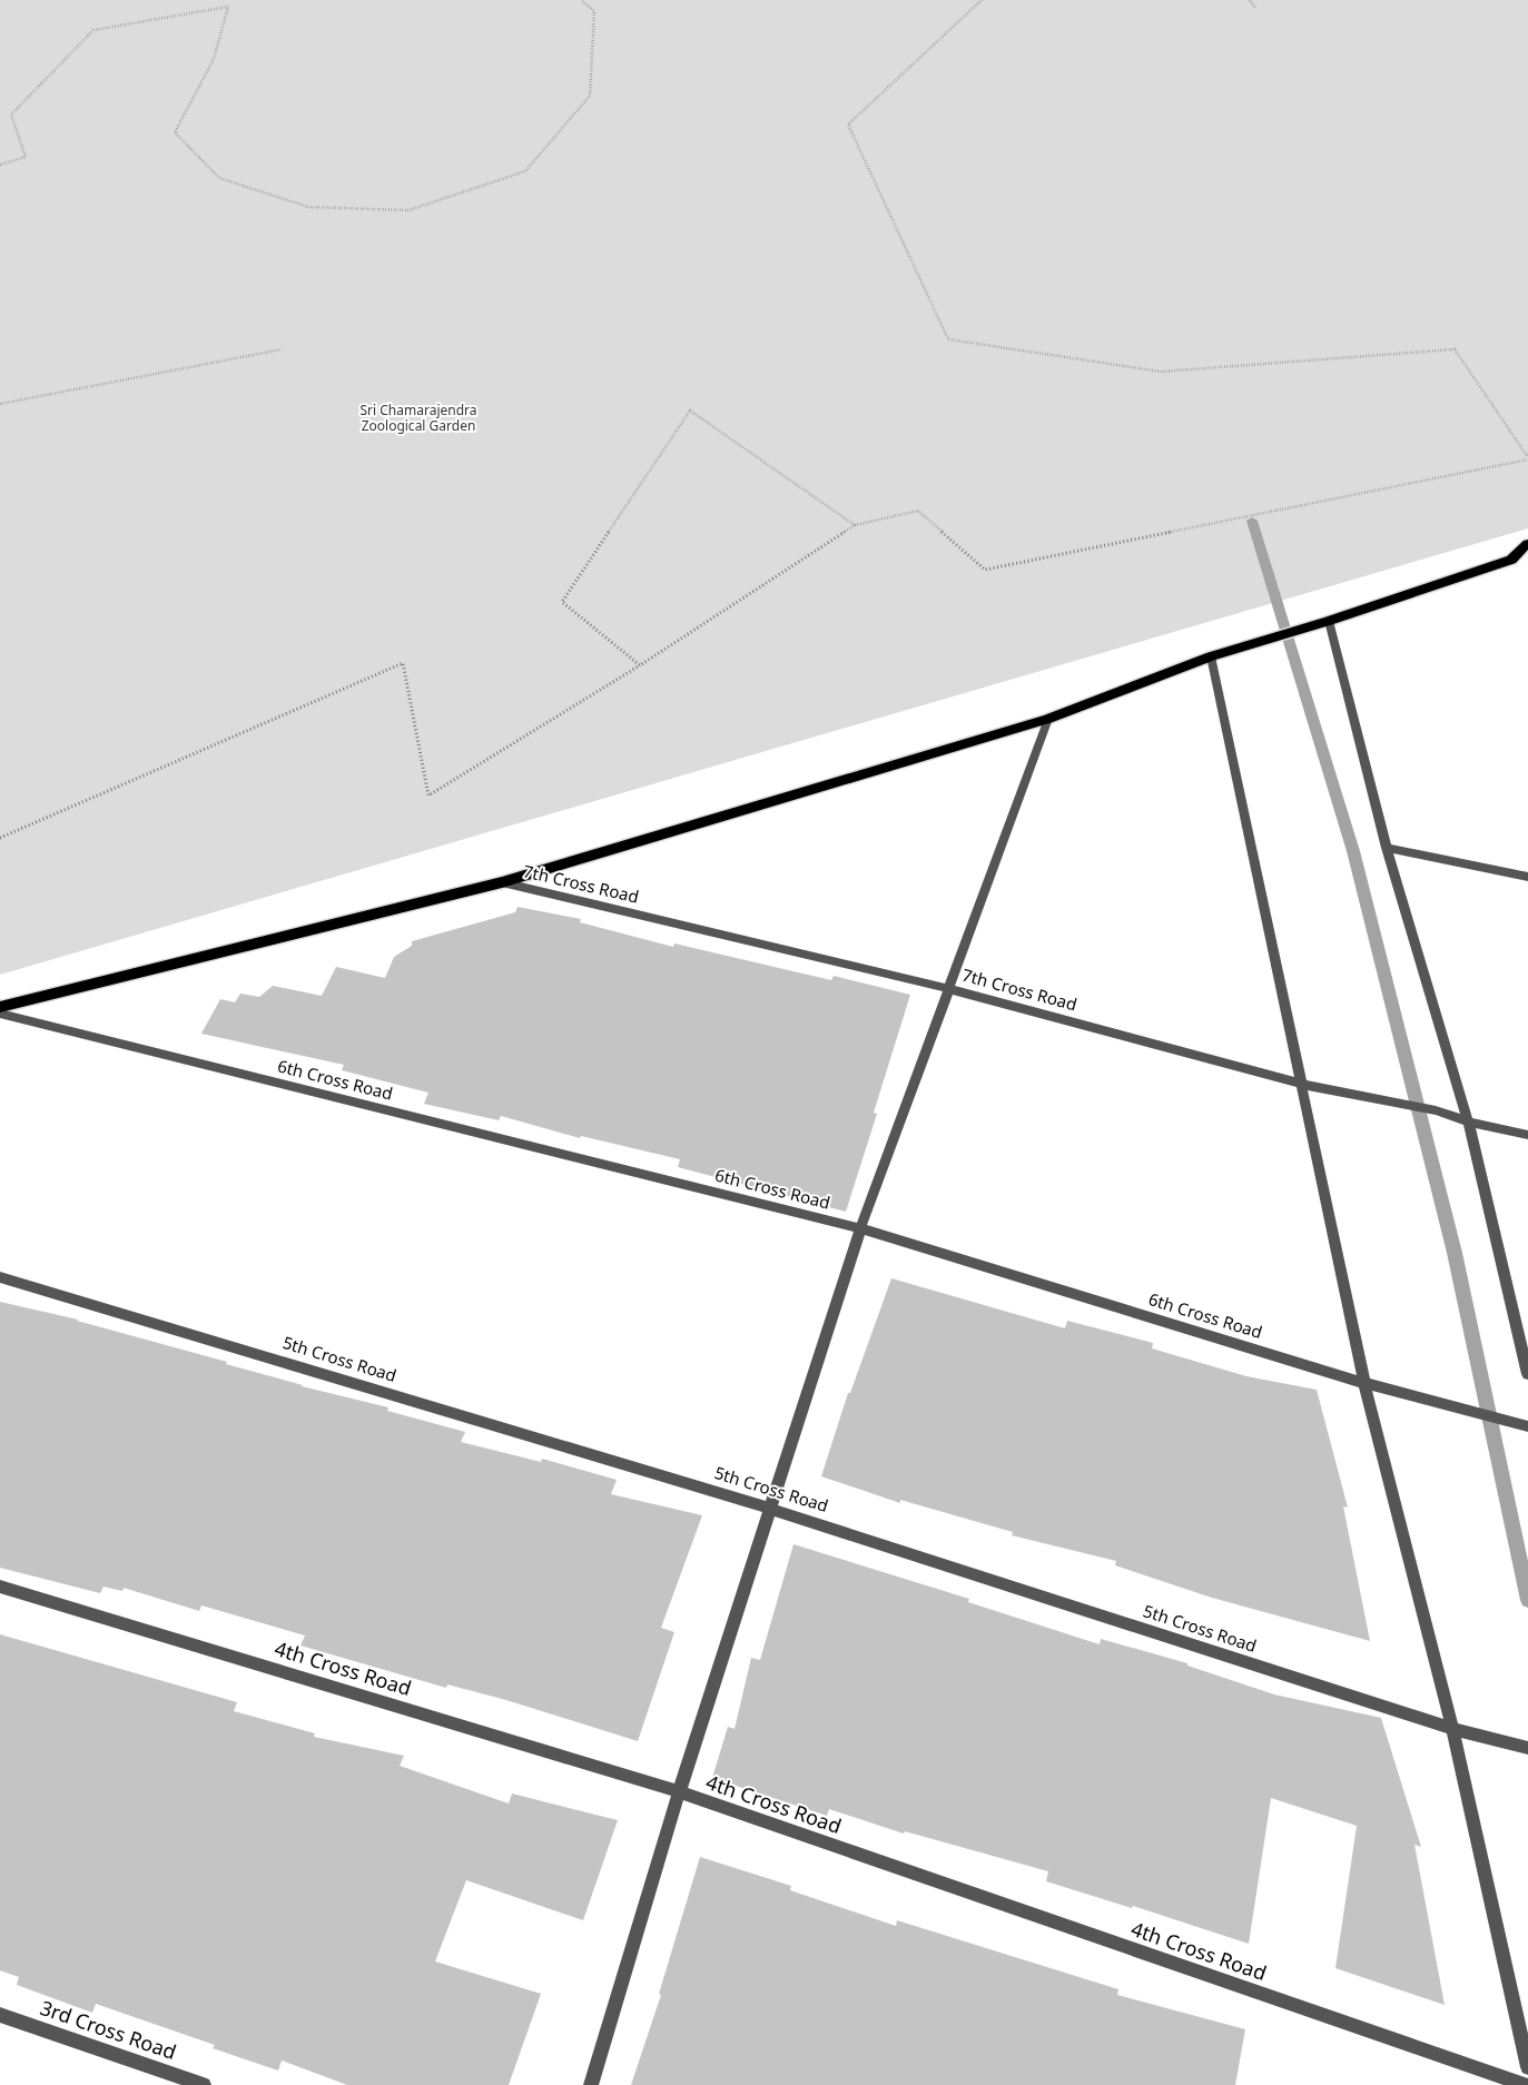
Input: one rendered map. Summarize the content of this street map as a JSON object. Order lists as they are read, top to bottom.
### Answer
{
  "streets": {
    "street": [
      "7th Cross Road",
      "6th Cross Road",
      "5th Cross Road",
      "4th Cross Road",
      "3rd Cross Road"
    ]
  },
  "parks": ["Sri Chamarajendra Zoological Garden"]
}
